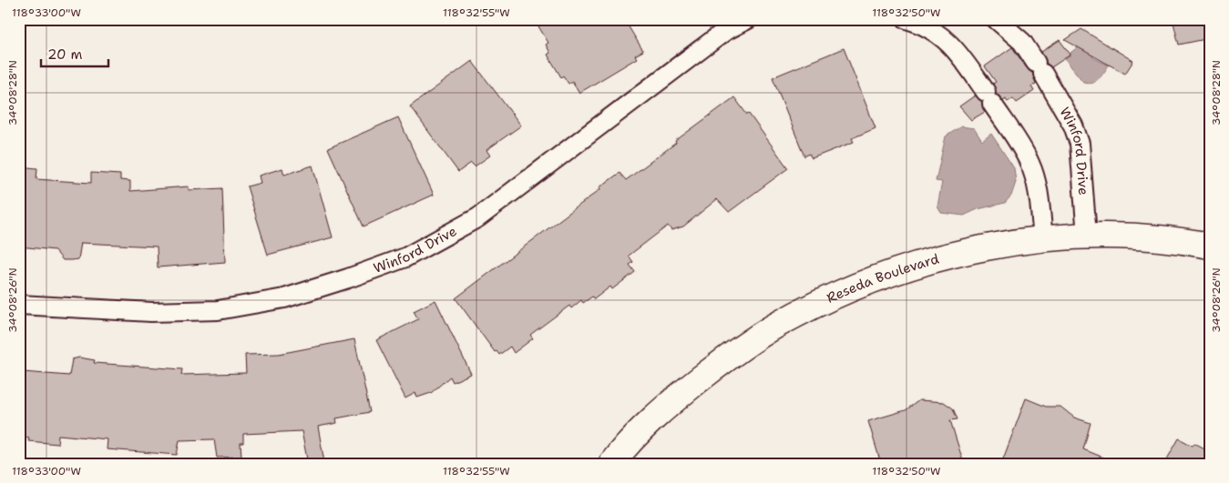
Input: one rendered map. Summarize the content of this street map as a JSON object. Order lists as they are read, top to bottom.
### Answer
{
  "streets": {
    "main road": ["Reseda Boulevard"],
    "street": ["Winford Drive"]
  },
  "crossings": [
    ["Winford Drive", "Reseda Boulevard"]
  ],
  "scale_bar": "20 m",
  "coordinates": [
    "118°33'00\"W",
    "118°32'55\"W",
    "118°32'50\"W",
    "34°08'28\"N",
    "34°08'26\"N"
  ]
}
